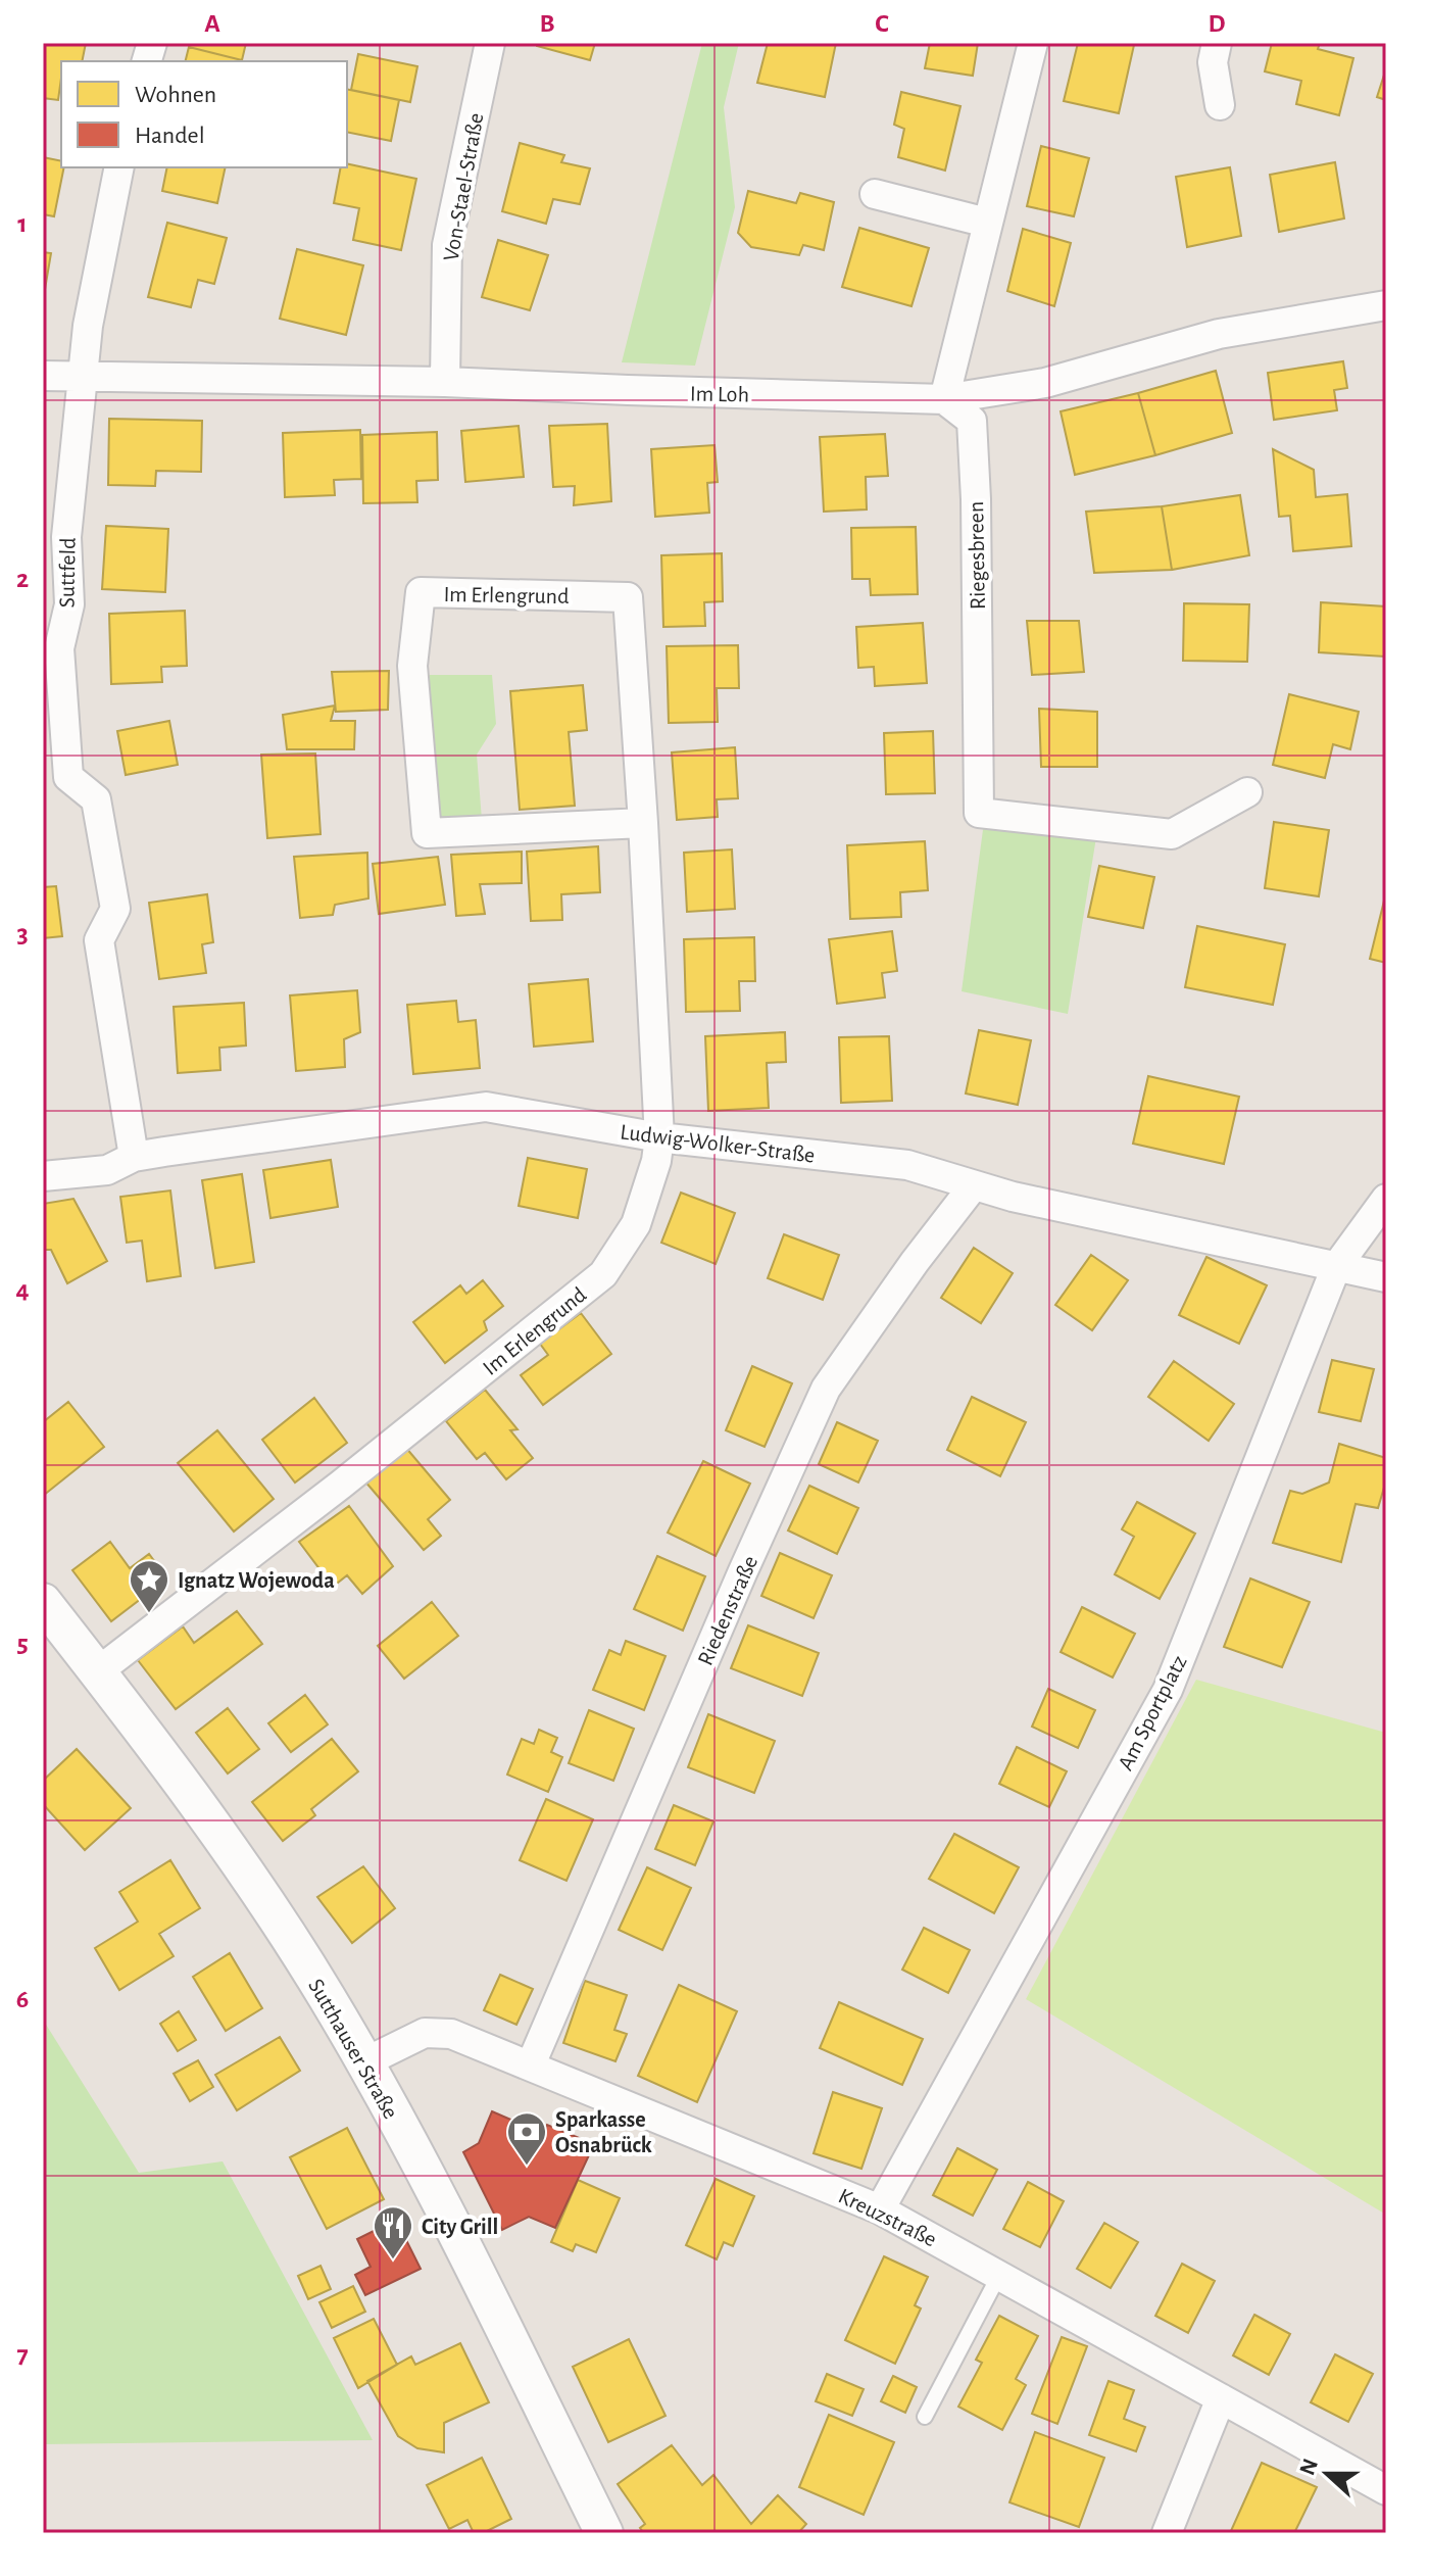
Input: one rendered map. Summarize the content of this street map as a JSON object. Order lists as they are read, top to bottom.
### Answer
{
  "streets": {
    "street": [
      "Von-Stael-Straße",
      "Im Loh",
      "Riegesbreen",
      "Suttfeld",
      "Im Erlengrund",
      "Ludwig-Wolker-Straße",
      "Riedenstraße",
      "Am Sportplatz",
      "Sutthauser Straße",
      "Kreuzstraße"
    ]
  },
  "crossings": [
    ["Von-Stael-Straße", "Im Loh"],
    ["Im Loh", "Riegesbreen"],
    ["Im Loh", "Suttfeld"],
    ["Suttfeld", "Ludwig-Wolker-Straße"],
    ["Im Erlengrund", "Ludwig-Wolker-Straße"],
    ["Im Erlengrund", "Sutthauser Straße"],
    ["Ludwig-Wolker-Straße", "Riedenstraße"],
    ["Ludwig-Wolker-Straße", "Am Sportplatz"],
    ["Riedenstraße", "Kreuzstraße"],
    ["Am Sportplatz", "Kreuzstraße"],
    ["Sutthauser Straße", "Kreuzstraße"]
  ],
  "places": {
    "place": ["Ignatz Wojewoda"],
    "bank": ["Sparkasse Osnabrück"],
    "restaurant": ["City Grill"]
  },
  "legend": ["Wohnen", "Handel"],
  "north": "left",
  "grid": {
    "columns": [
      "A",
      "B",
      "C",
      "D"
    ],
    "rows": [
      "1",
      "2",
      "3",
      "4",
      "5",
      "6",
      "7"
    ]
  }
}
